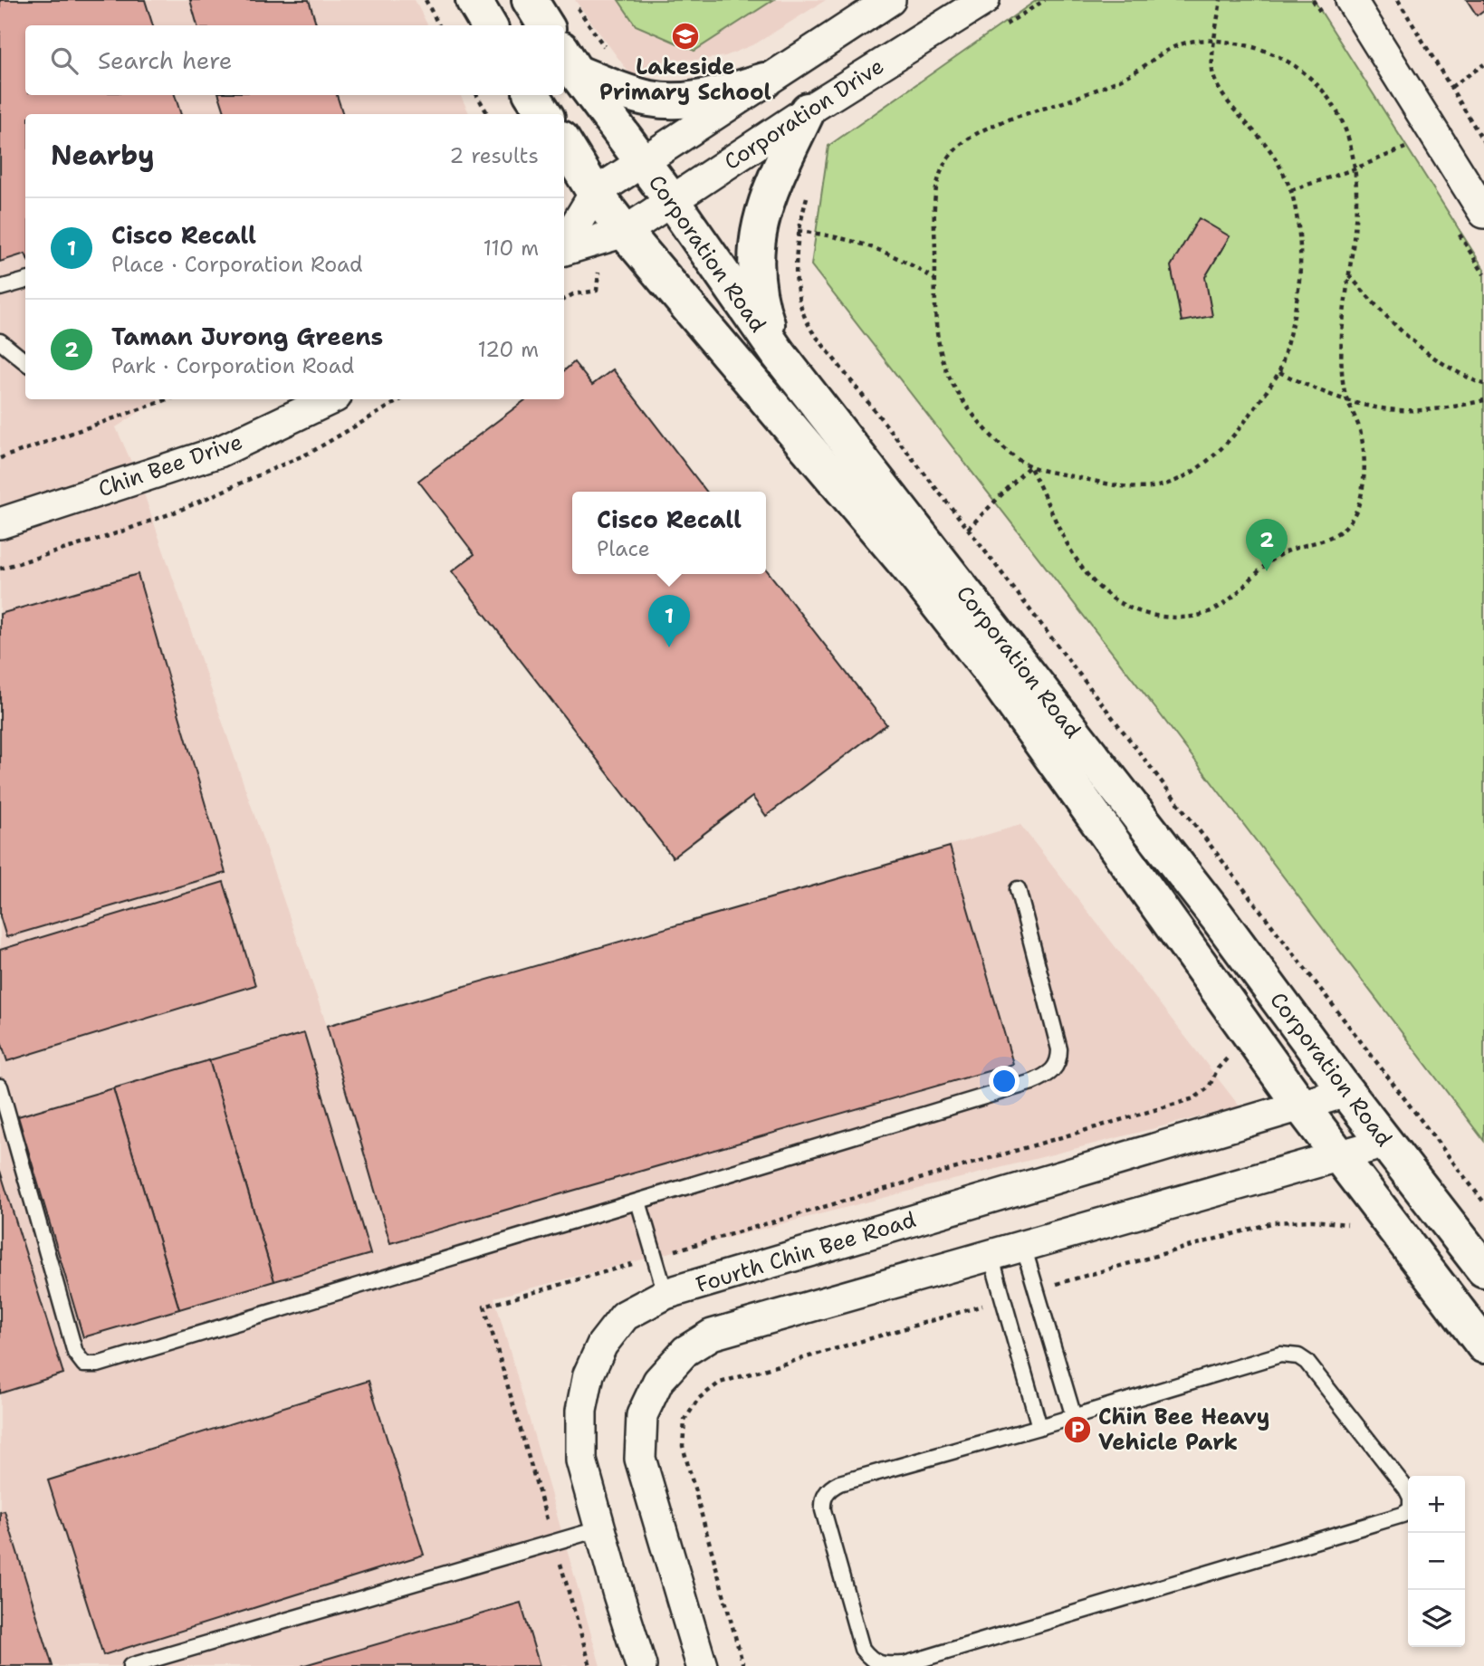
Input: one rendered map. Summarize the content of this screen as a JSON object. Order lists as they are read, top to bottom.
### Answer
{
  "streets": {
    "main road": ["Corporation Road"],
    "street": ["Corporation Drive", "Chin Bee Drive", "Fourth Chin Bee Road"]
  },
  "crossings": [
    ["Corporation Drive", "Corporation Road"],
    ["Corporation Road", "Fourth Chin Bee Road"]
  ],
  "places": {
    "school or university": ["Lakeside Primary School"],
    "parking": ["Chin Bee Heavy Vehicle Park"]
  },
  "page": {
    "search": "Search here",
    "heading": ["Nearby", "2 results"],
    "list": [
      {
        "mark": "1",
        "name": "Cisco Recall",
        "note": "Place · Corporation Road",
        "value": "110 m"
      },
      {
        "mark": "2",
        "name": "Taman Jurong Greens",
        "note": "Park · Corporation Road",
        "value": "120 m"
      }
    ],
    "popup": ["Cisco Recall", "Place"],
    "pins": ["2", "1"],
    "map_buttons": ["+", "−"]
  }
}
